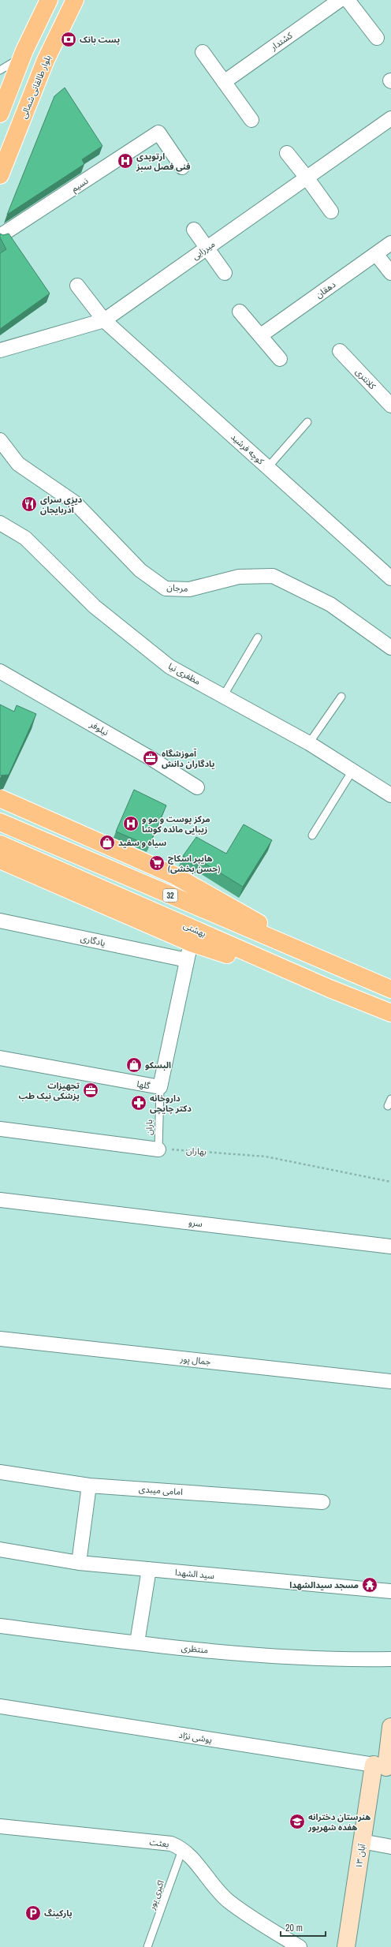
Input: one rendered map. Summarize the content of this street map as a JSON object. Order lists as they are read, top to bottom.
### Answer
{
  "streets": {
    "main road": ["بلوار طالقانی شمالی", "32", "بهشتى"],
    "street": [
      "کشتدار",
      "نسیم",
      "میرزایی",
      "دهقان",
      "کلانتری",
      "كوچه فرشيد",
      "مرجان",
      "مظفری نیا",
      "نیلوفر",
      "یادگاری",
      "گلها",
      "سرو",
      "جمال پور",
      "امامی میبدی",
      "سید الشهدا",
      "منتظری",
      "یوشی نژاد",
      "بعثت",
      "۱۳ آبان"
    ],
    "lane": ["باران", "اکبری پور"],
    "path": ["بهاران"]
  },
  "crossings": [
    ["میرزایی", "كوچه فرشيد"],
    ["یادگاری", "گلها"],
    ["گلها", "باران"],
    ["باران", "بهاران"],
    ["یوشی نژاد", "۱۳ آبان"],
    ["بعثت", "اکبری پور"]
  ],
  "places": {
    "bank": ["پست بانک"],
    "hospital": ["ارتوپدی فنی فصل سبز", "مرکز پوست و مو و زیبایی مائده کوشا"],
    "restaurant": ["دیزی سرای آذربایجان"],
    "office": ["آموزشگاه یادگاران دانش", "تجهیزات پزشکی نیک‌ طب"],
    "shop": ["سیاه و سفید", "البسکو"],
    "supermarket": ["هایپر اسکاج (حسن بخشی)"],
    "pharmacy": ["داروخانه دکتر چایچی"],
    "temple": ["مسجد سیدالشهدا"],
    "school or university": ["هنرستان دخترانه هفده شهریور"],
    "parking": ["پارکینگ"]
  },
  "scale_bar": "20 m"
}
